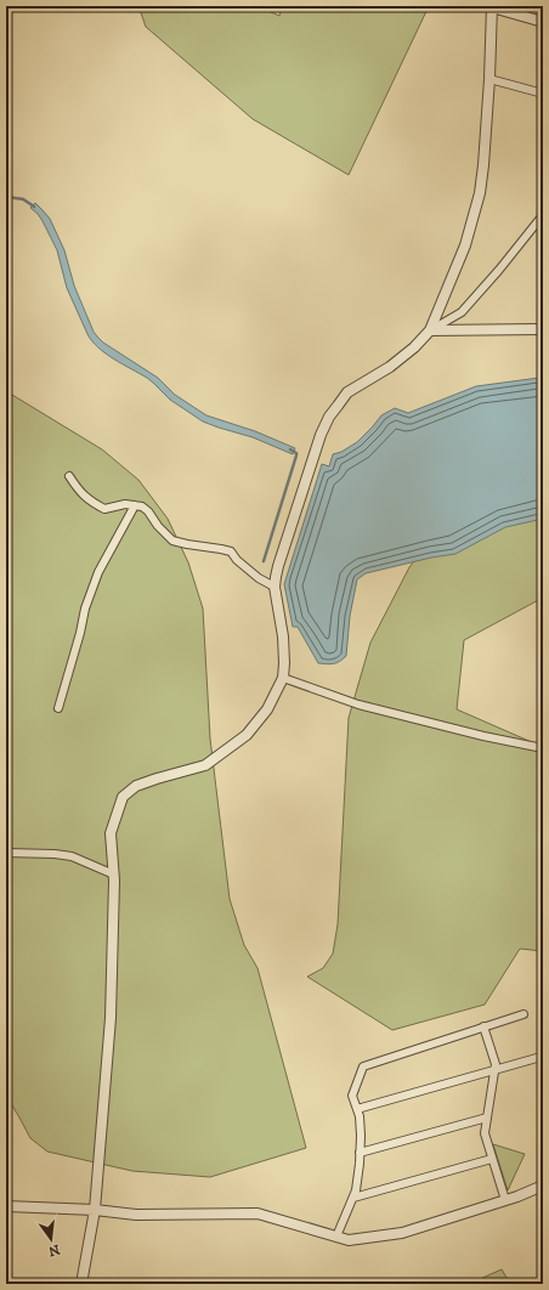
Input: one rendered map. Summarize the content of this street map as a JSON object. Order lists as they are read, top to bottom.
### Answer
{
  "north": "bottom"
}
